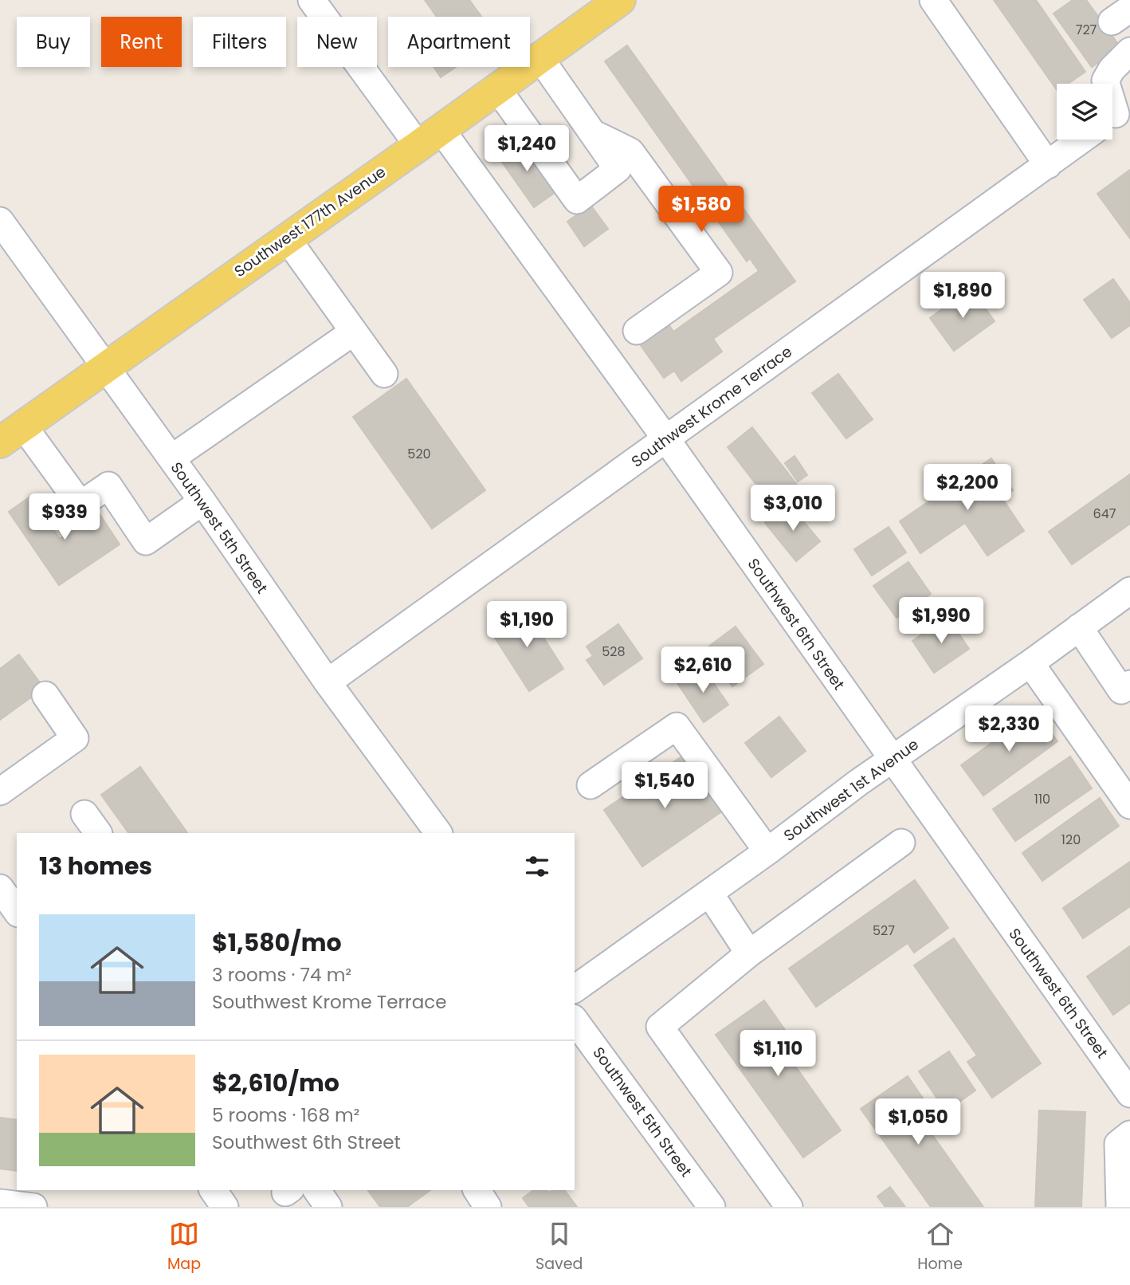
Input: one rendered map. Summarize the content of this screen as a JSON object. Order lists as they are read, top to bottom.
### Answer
{
  "streets": {
    "main road": ["Southwest 177th Avenue"],
    "street": [
      "Southwest Krome Terrace",
      "Southwest 5th Street",
      "Southwest 6th Street",
      "Southwest 1st Avenue"
    ]
  },
  "crossings": [
    ["Southwest 177th Avenue", "Southwest 5th Street"],
    ["Southwest 177th Avenue", "Southwest 6th Street"],
    ["Southwest Krome Terrace", "Southwest 5th Street"],
    ["Southwest Krome Terrace", "Southwest 6th Street"],
    ["Southwest 6th Street", "Southwest 1st Avenue"]
  ],
  "house_numbers": [
    "727",
    "520",
    "647",
    "528",
    "110",
    "120",
    "527"
  ],
  "page": {
    "chip": [
      "Buy",
      "Rent",
      "Filters",
      "New",
      "Apartment"
    ],
    "price": [
      "$1,240",
      "$1,580",
      "$1,890",
      "$2,200",
      "$3,010",
      "$939",
      "$1,990",
      "$1,190",
      "$2,610",
      "$2,330",
      "$1,540",
      "$1,110",
      "$1,050"
    ],
    "heading": "13 homes",
    "list": [
      {
        "name": "$1,580/mo",
        "note": "3 rooms · 74 m² · Southwest Krome Terrace"
      },
      {
        "name": "$2,610/mo",
        "note": "5 rooms · 168 m² · Southwest 6th Street"
      }
    ],
    "tabs": ["Map", "Saved", "Home"]
  }
}
